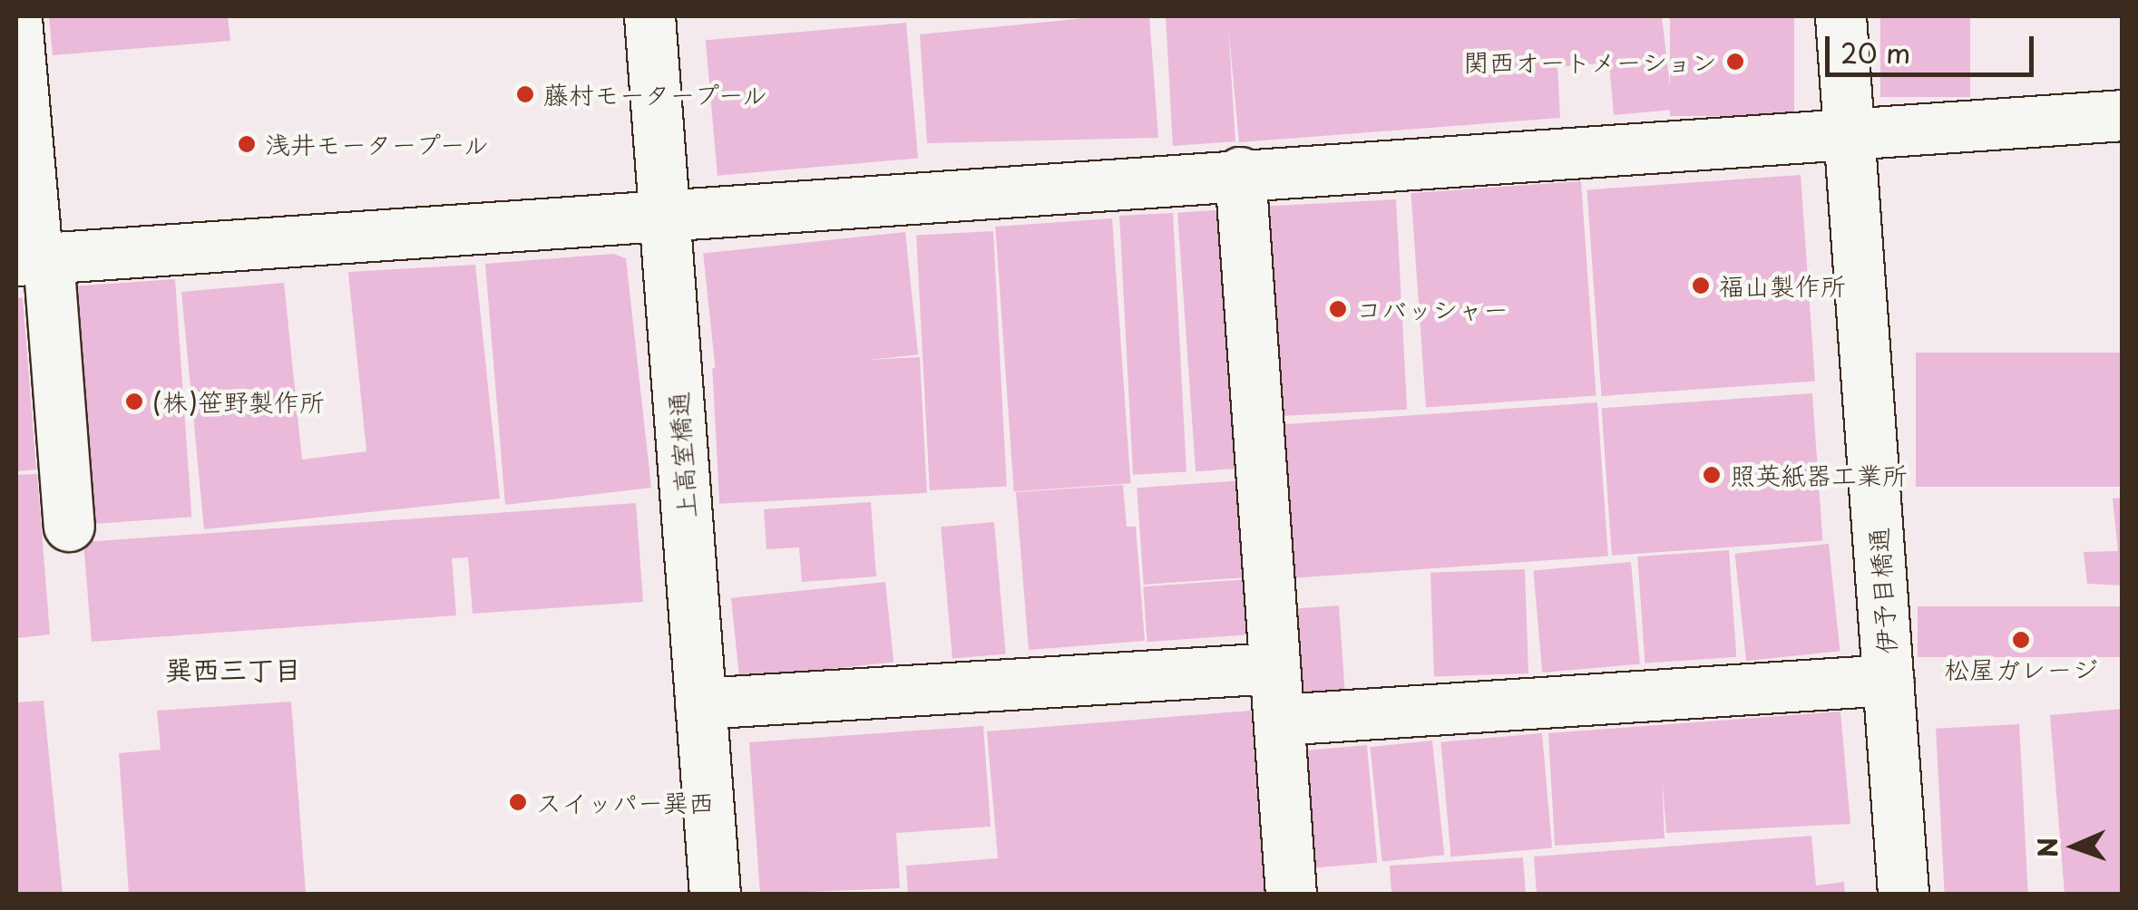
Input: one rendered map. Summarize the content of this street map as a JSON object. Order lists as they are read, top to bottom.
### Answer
{
  "streets": {
    "street": ["上高室橋通", "伊予目橋通"]
  },
  "districts": ["巽西三丁目"],
  "places": [
    "関西オートメーション",
    "藤村モータープール",
    "浅井モータープール",
    "福山製作所",
    "コバッシャー",
    "(株)笹野製作所",
    "照英紙器工業所",
    "松屋ガレージ",
    "スイッパー巽西"
  ],
  "scale_bar": "20 m",
  "north": "left"
}
